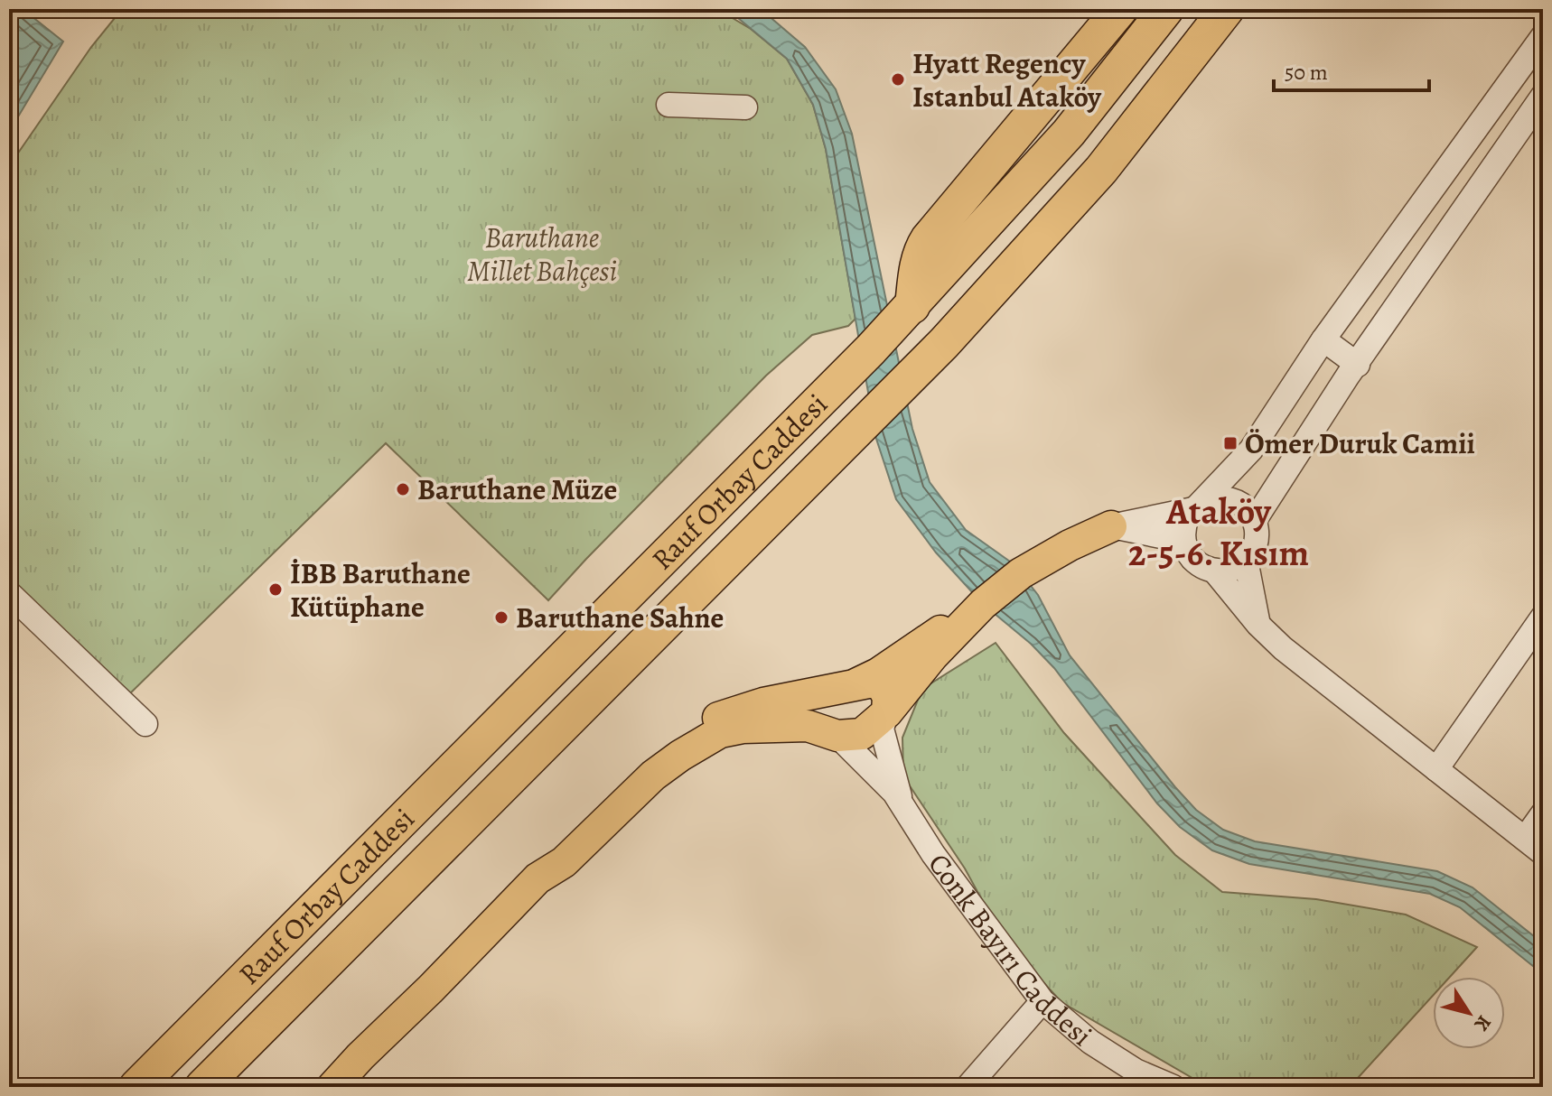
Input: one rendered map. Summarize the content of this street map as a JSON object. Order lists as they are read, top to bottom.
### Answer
{
  "streets": {
    "highway": ["Rauf Orbay Caddesi"],
    "street": ["Conk Bayırı Caddesi"]
  },
  "districts": ["Ataköy 2-5-6. Kısım"],
  "parks": ["Baruthane Millet Bahçesi"],
  "places": {
    "other": [
      "Hyatt Regency Istanbul Ataköy",
      "Baruthane Müze",
      "İBB Baruthane Kütüphane",
      "Baruthane Sahne"
    ],
    "transit": ["Ömer Duruk Camii"]
  },
  "scale_bar": "50 m",
  "north": "bottom right"
}
